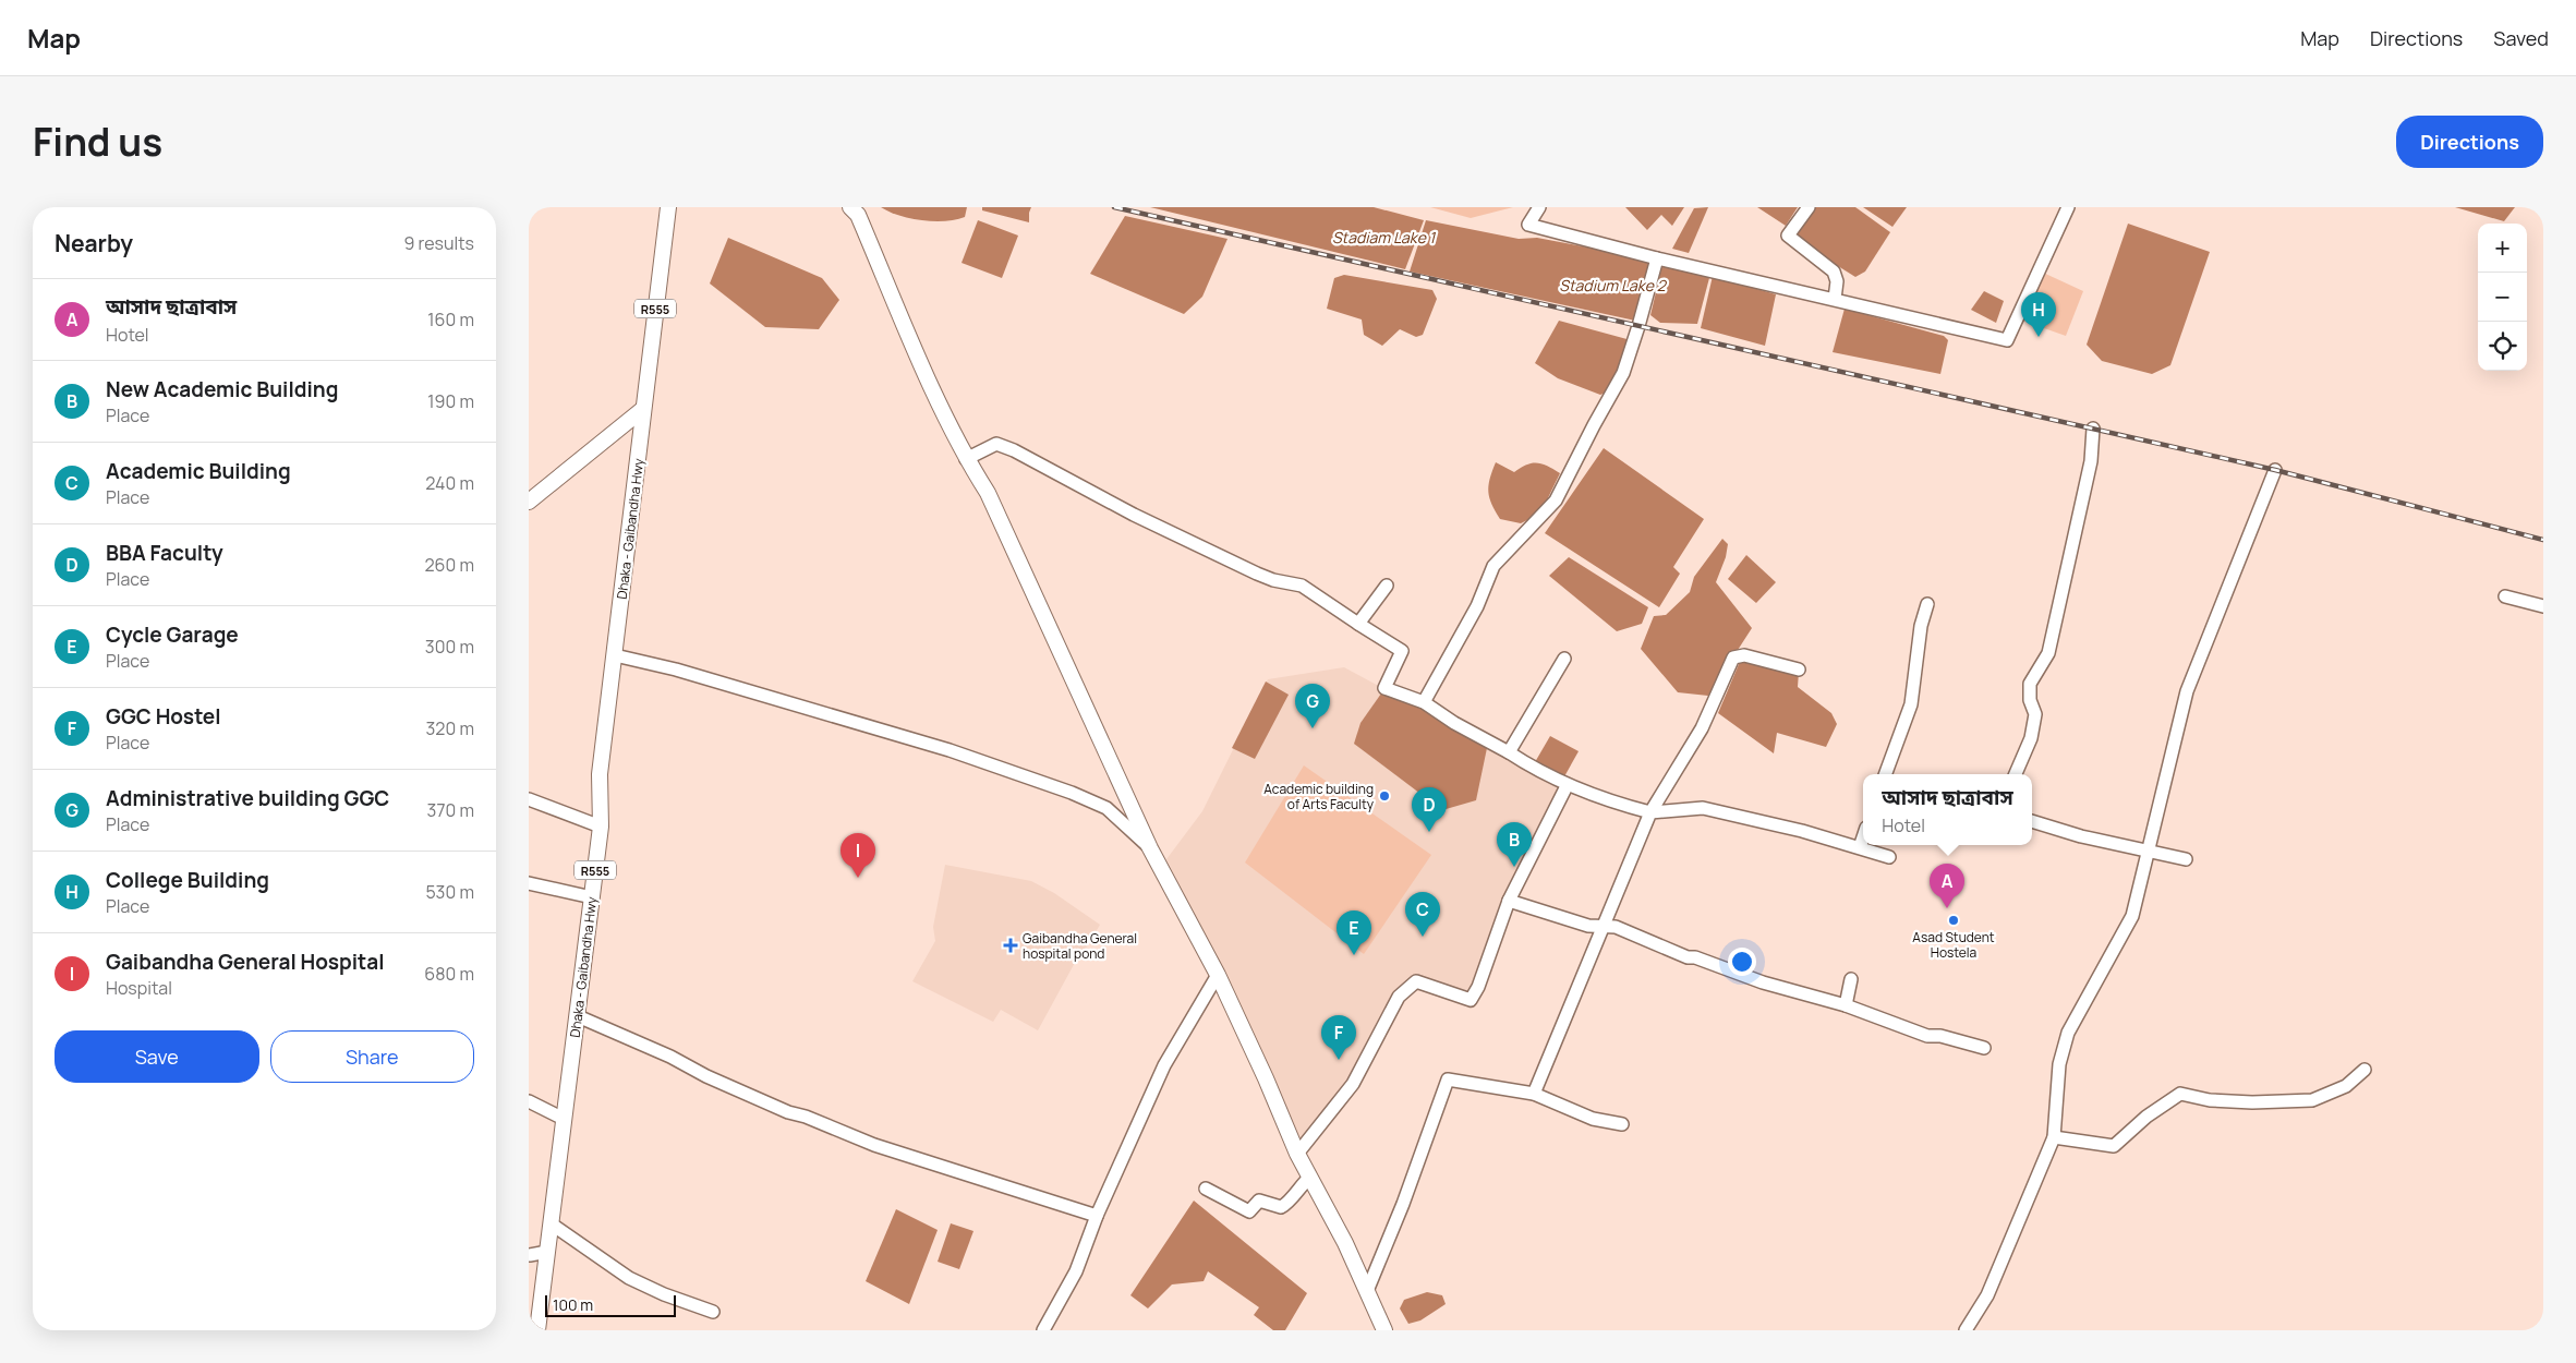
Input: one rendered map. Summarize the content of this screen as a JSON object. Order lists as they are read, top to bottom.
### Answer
{
  "streets": {
    "main road": ["R555", "Dhaka - Gaibandha Hwy"]
  },
  "crossings": [
    ["R555", "Dhaka - Gaibandha Hwy"]
  ],
  "water": ["Stadiam Lake 1", "Stadium Lake 2"],
  "places": {
    "other": ["Academic building of Arts Faculty", "Asad Student Hostela"],
    "health": ["Gaibandha General hospital pond"]
  },
  "scale_bar": "100 m",
  "page": {
    "header": "Map",
    "nav": ["Map", "Directions", "Saved"],
    "title": "Find us",
    "buttons": [
      "Directions",
      ["Save", "Share"]
    ],
    "heading": ["Nearby", "9 results"],
    "map_buttons": ["+", "−"],
    "list": [
      {
        "mark": "A",
        "name": "আসাদ ছাত্রাবাস",
        "note": "Hotel",
        "value": "160 m"
      },
      {
        "mark": "B",
        "name": "New Academic Building",
        "note": "Place",
        "value": "190 m"
      },
      {
        "mark": "C",
        "name": "Academic Building",
        "note": "Place",
        "value": "240 m"
      },
      {
        "mark": "D",
        "name": "BBA Faculty",
        "note": "Place",
        "value": "260 m"
      },
      {
        "mark": "E",
        "name": "Cycle Garage",
        "note": "Place",
        "value": "300 m"
      },
      {
        "mark": "F",
        "name": "GGC Hostel",
        "note": "Place",
        "value": "320 m"
      },
      {
        "mark": "G",
        "name": "Administrative building GGC",
        "note": "Place",
        "value": "370 m"
      },
      {
        "mark": "H",
        "name": "College Building",
        "note": "Place",
        "value": "530 m"
      },
      {
        "mark": "I",
        "name": "Gaibandha General Hospital",
        "note": "Hospital",
        "value": "680 m"
      }
    ],
    "pins": [
      "H",
      "G",
      "D",
      "B",
      "I",
      "A",
      "C",
      "E",
      "F"
    ],
    "popup": ["আসাদ ছাত্রাবাস", "Hotel"],
    "scale": "100 m"
  }
}
